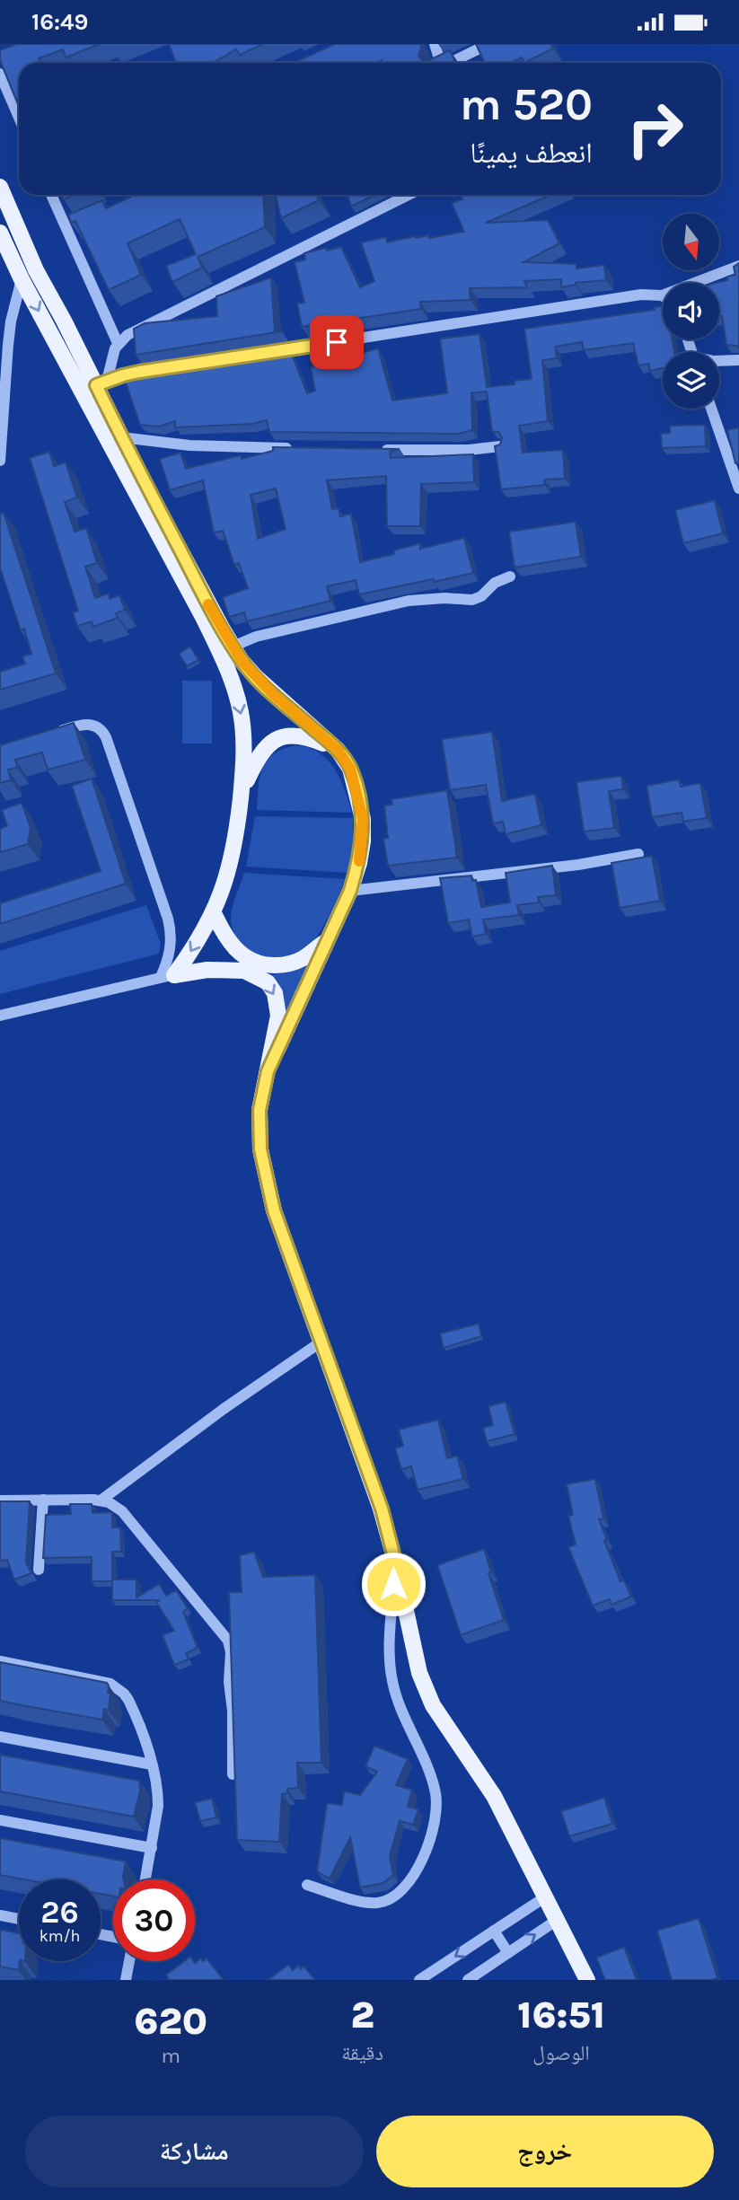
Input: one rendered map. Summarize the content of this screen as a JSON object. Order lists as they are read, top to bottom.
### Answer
{
  "north": "bottom",
  "page": {
    "status": "16:49",
    "turn": ["520 m", "انعطف يمينًا"],
    "speed": "26 km/h",
    "limit": "30",
    "eta": [
      "16:51",
      "الوصول",
      "2",
      "دقيقة",
      "620",
      "m"
    ],
    "buttons": ["خروج", "مشاركة"]
  }
}
